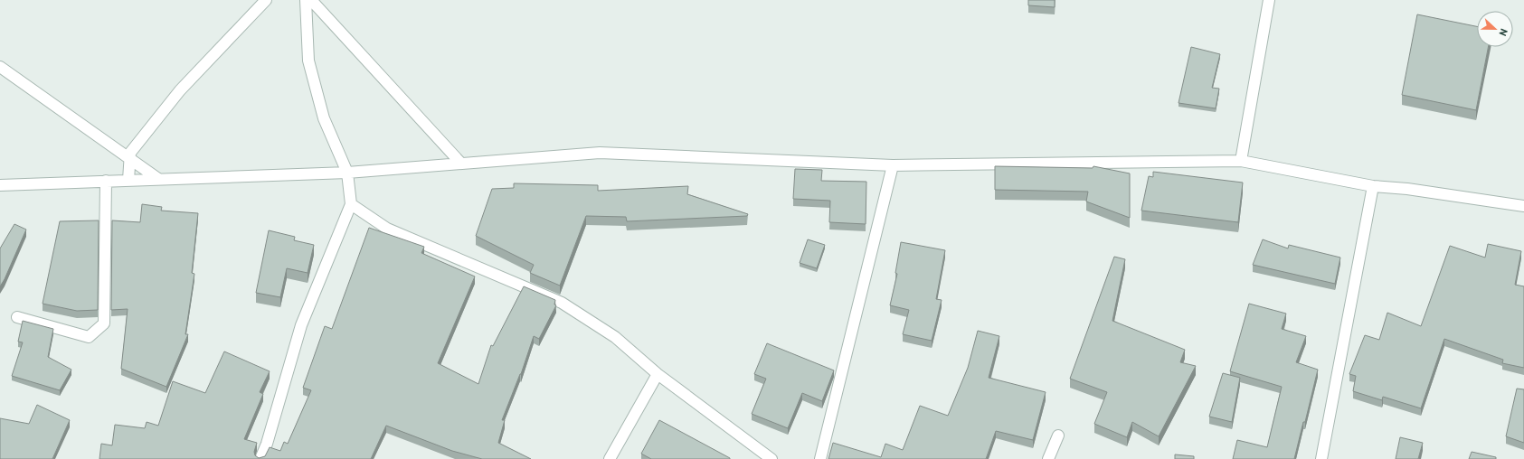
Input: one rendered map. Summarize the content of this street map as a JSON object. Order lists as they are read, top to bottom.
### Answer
{
  "north": "right"
}
